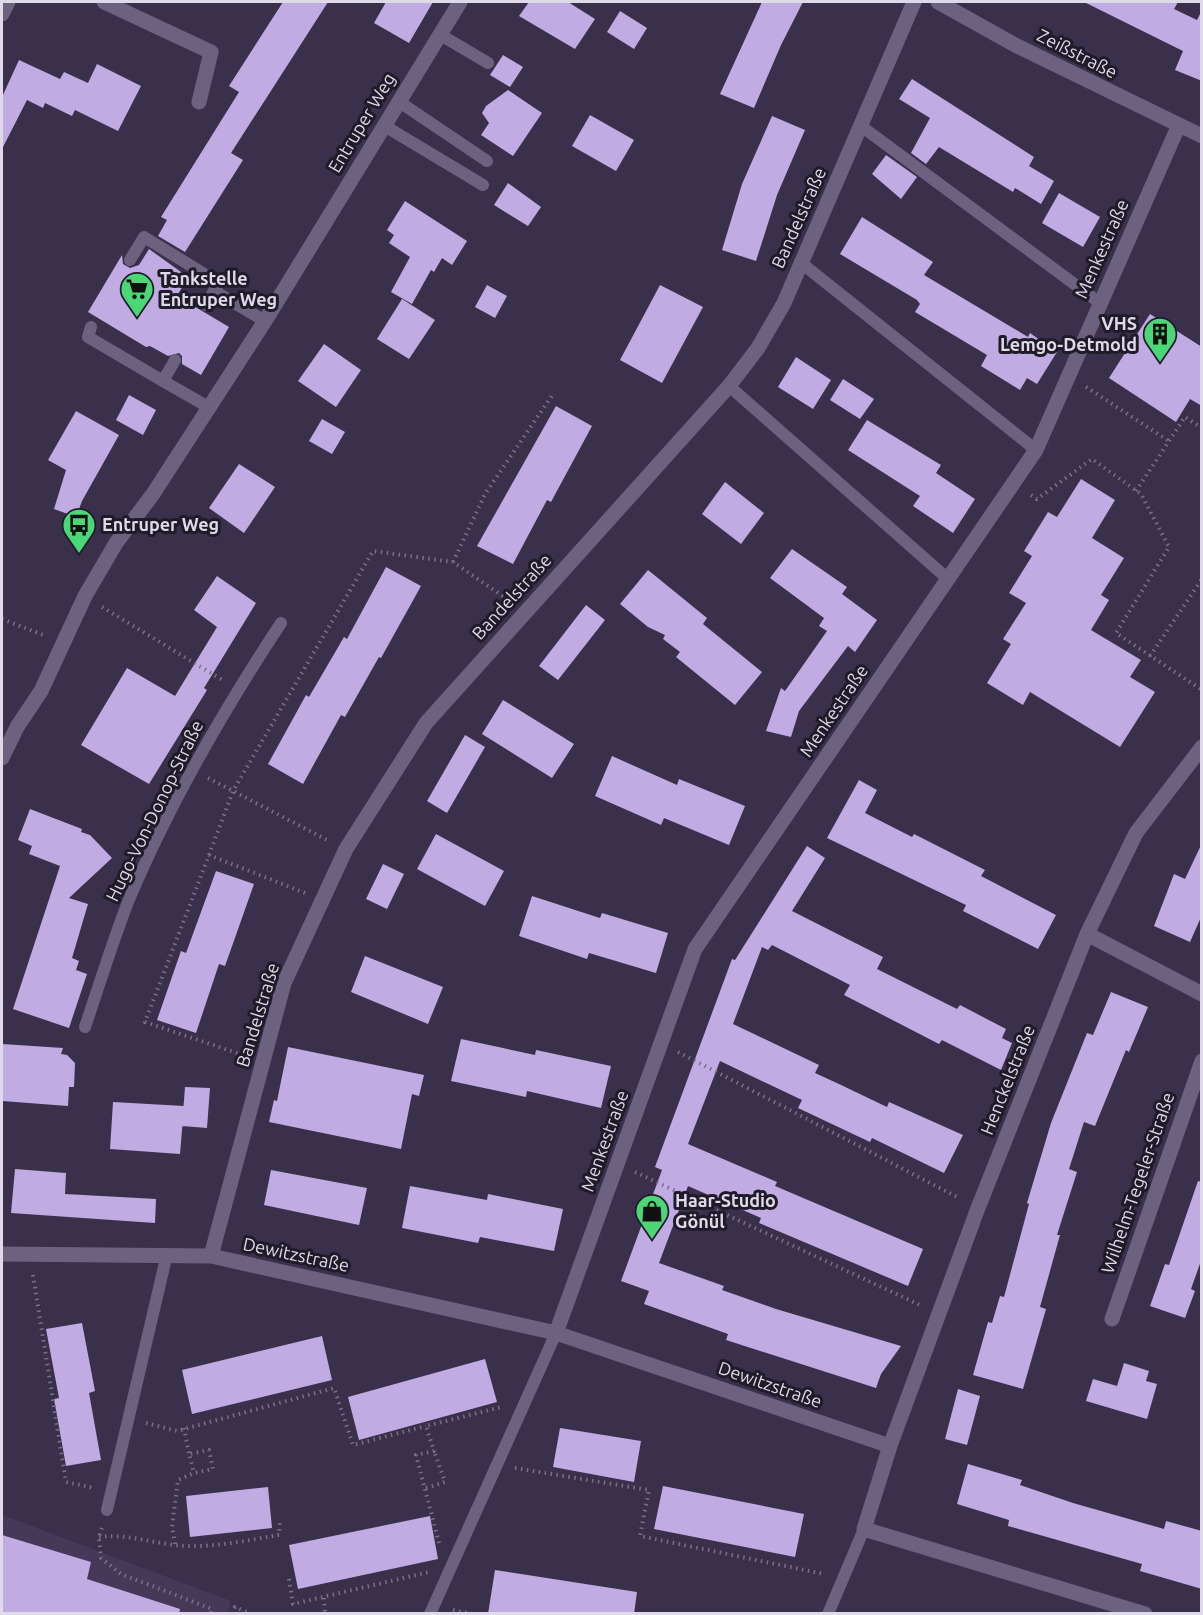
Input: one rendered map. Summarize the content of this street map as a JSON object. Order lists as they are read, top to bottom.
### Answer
{
  "streets": {
    "street": [
      "Zeißstraße",
      "Entruper Weg",
      "Bandelstraße",
      "Menkestraße",
      "Henckelstraße",
      "Wilhelm-Tegeler-Straße",
      "Dewitzstraße"
    ],
    "lane": ["Hugo-Von-Donop-Straße"]
  },
  "crossings": [
    ["Zeißstraße", "Menkestraße"],
    ["Bandelstraße", "Dewitzstraße"],
    ["Menkestraße", "Dewitzstraße"],
    ["Henckelstraße", "Dewitzstraße"]
  ],
  "places": {
    "supermarket": ["Tankstelle Entruper Weg"],
    "building": ["VHS Lemgo-Detmold"],
    "bus stop": ["Entruper Weg"],
    "shop": ["Haar-Studio Gönül"]
  }
}
